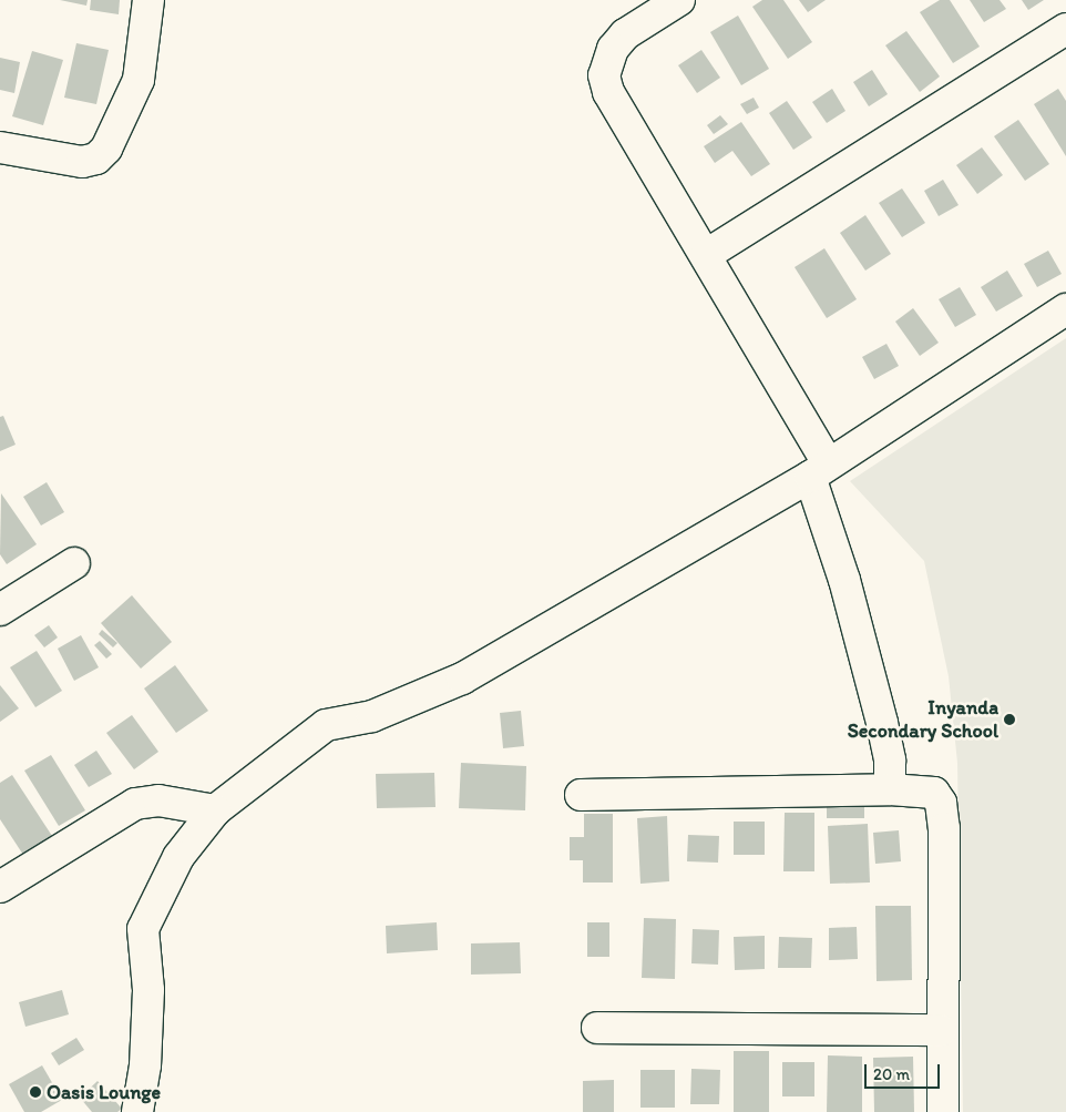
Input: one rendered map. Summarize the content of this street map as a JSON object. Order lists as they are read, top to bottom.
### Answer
{
  "places": ["Inyanda Secondary School", "Oasis Lounge"],
  "scale_bar": "20 m"
}
